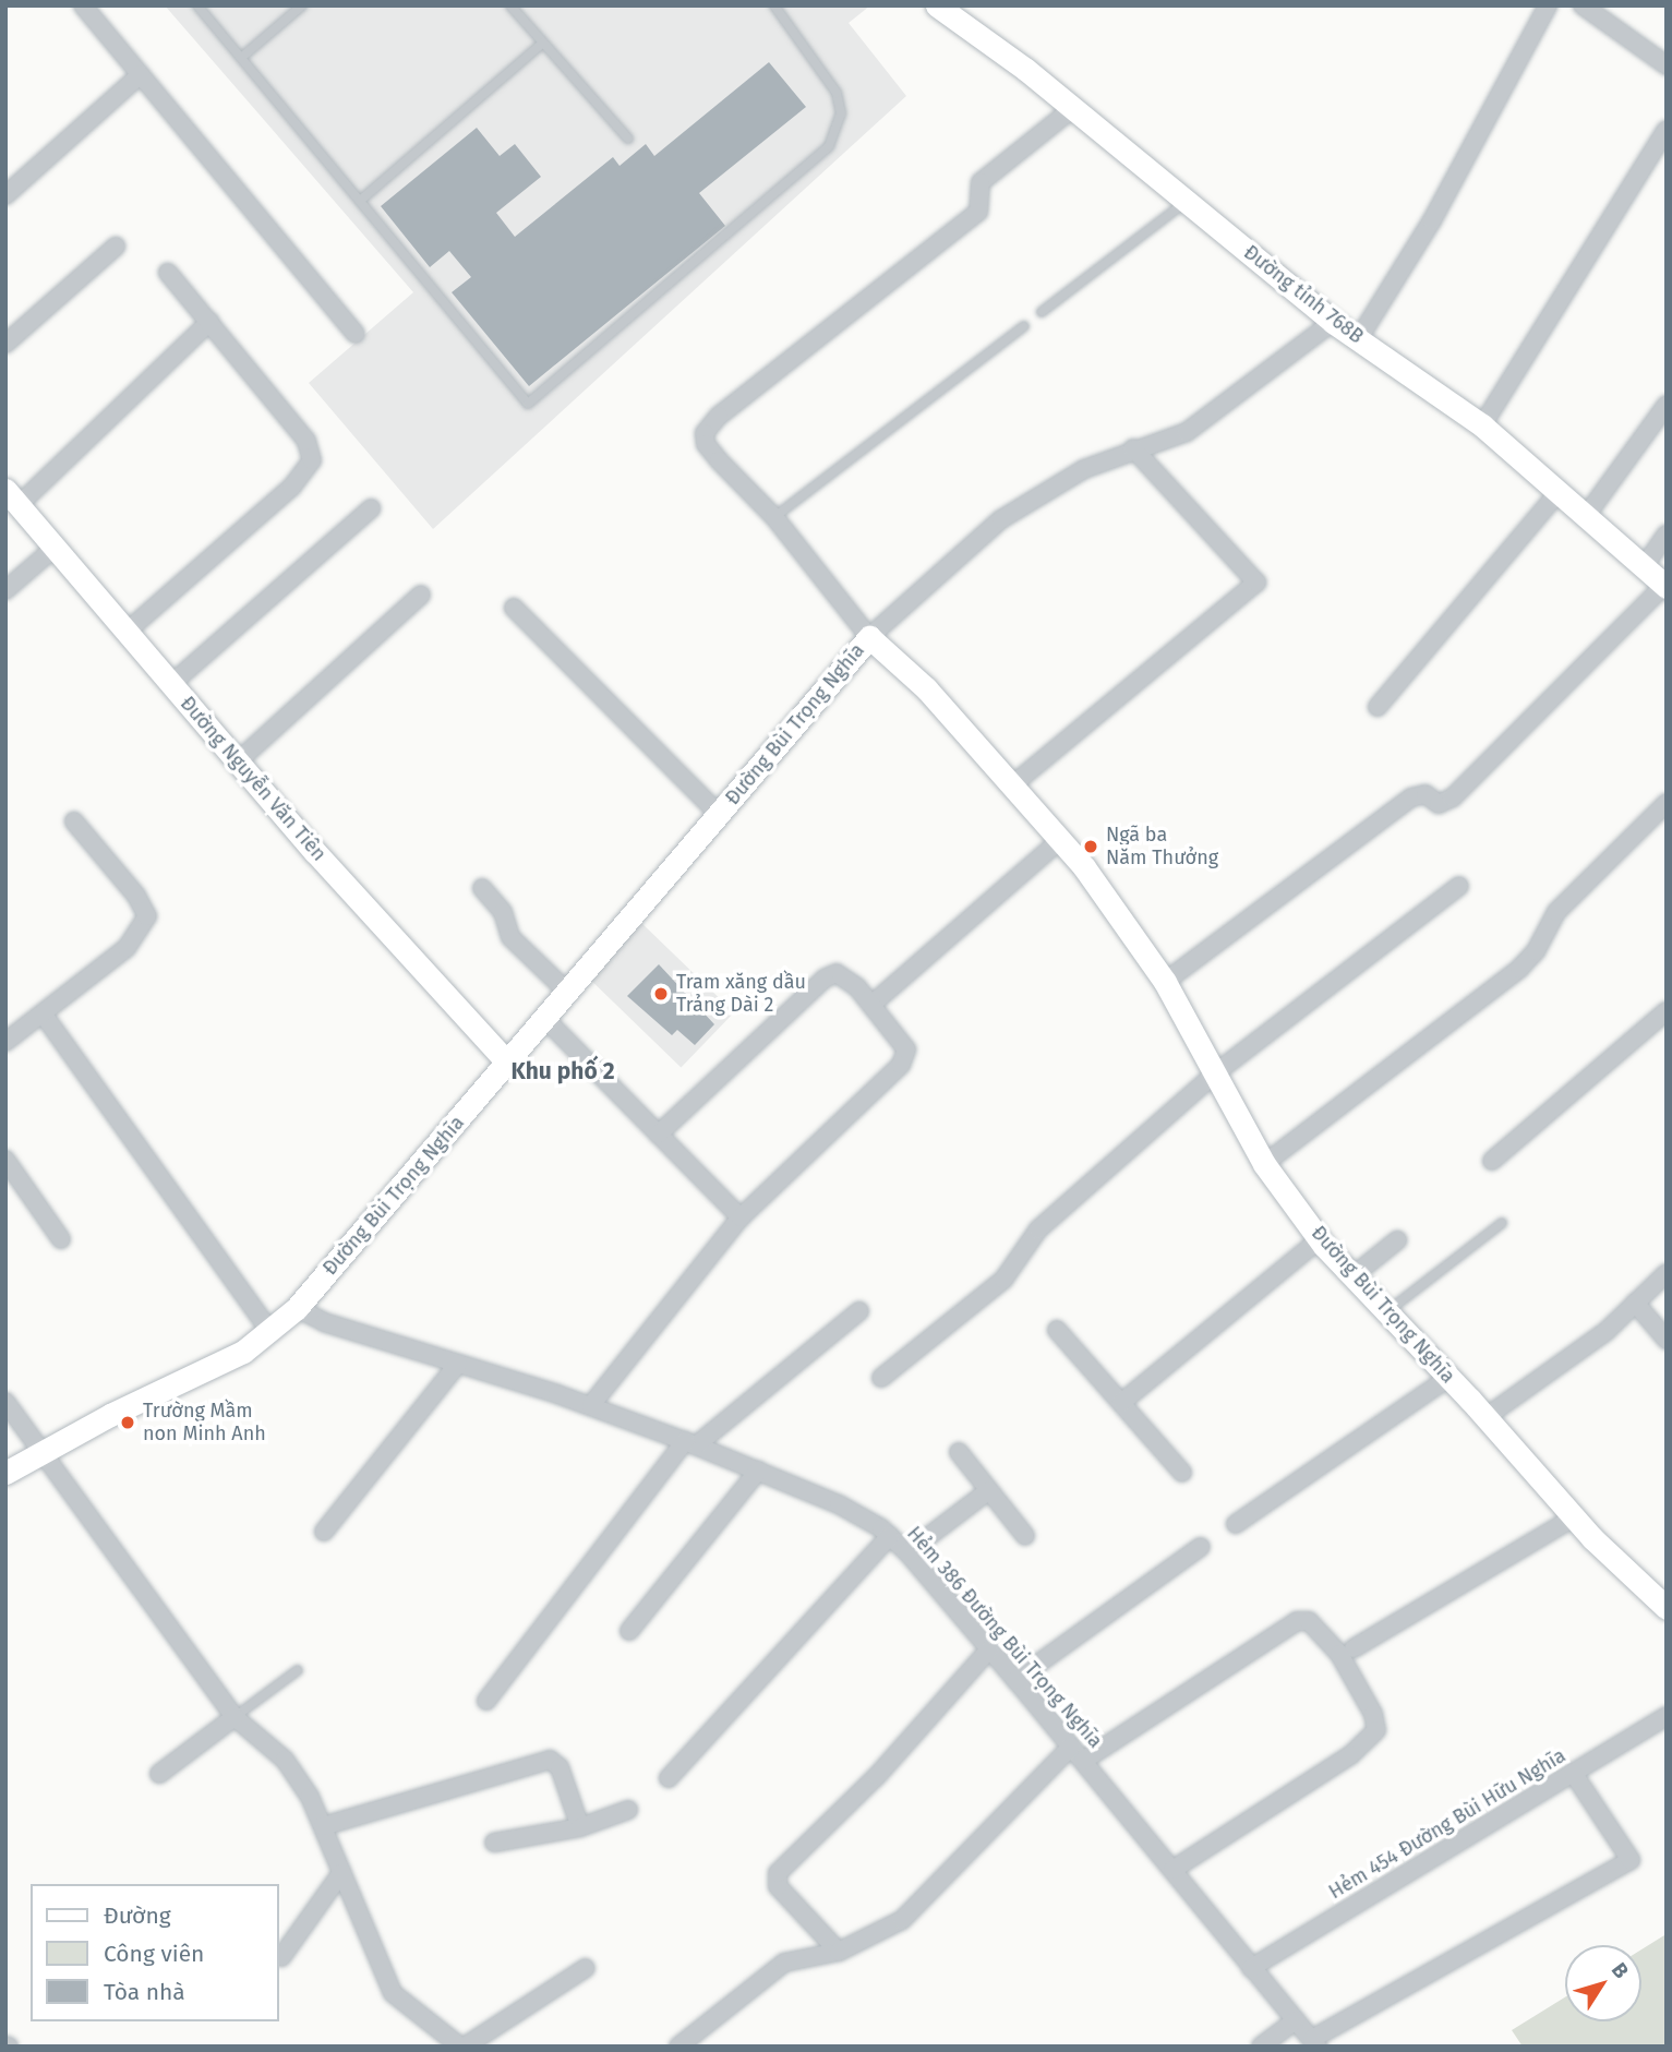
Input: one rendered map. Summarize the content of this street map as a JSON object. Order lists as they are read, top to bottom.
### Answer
{
  "streets": {
    "street": [
      "Đường tỉnh 768B",
      "Đường Bùi Trọng Nghĩa",
      "Đường Nguyễn Văn Tiên",
      "Hẻm 386 Đường Bùi Trọng Nghĩa",
      "Hẻm 454 Đường Bùi Hữu Nghĩa"
    ]
  },
  "crossings": [
    ["Đường Bùi Trọng Nghĩa", "Đường Nguyễn Văn Tiên"],
    ["Đường Bùi Trọng Nghĩa", "Hẻm 386 Đường Bùi Trọng Nghĩa"],
    ["Hẻm 386 Đường Bùi Trọng Nghĩa", "Hẻm 454 Đường Bùi Hữu Nghĩa"]
  ],
  "districts": ["Khu phố 2"],
  "places": ["Ngã ba Năm Thưởng", "Trạm xăng dầu Trảng Dài 2", "Trường Mầm non Minh Anh"],
  "legend": ["Đường", "Công viên", "Tòa nhà"],
  "north": "top right"
}
